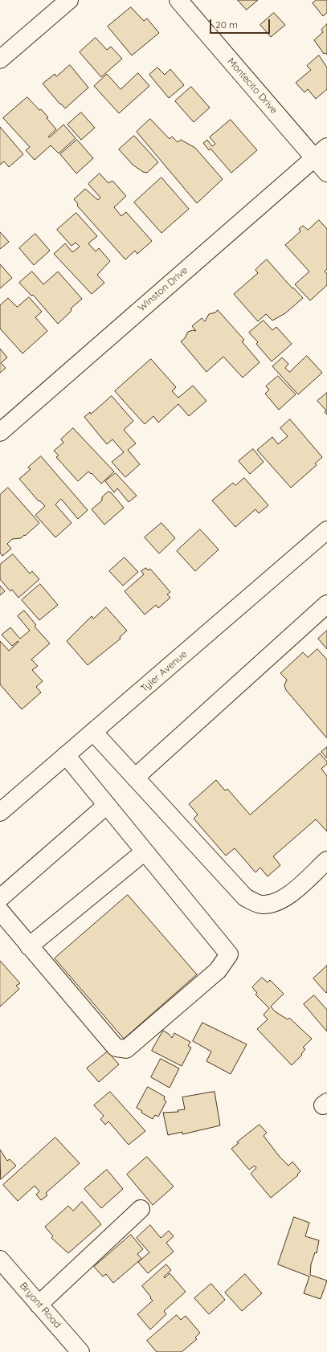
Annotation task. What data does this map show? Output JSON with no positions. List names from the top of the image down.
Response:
{
  "streets": {
    "street": [
      "Montecito Drive",
      "Winston Drive",
      "Tyler Avenue",
      "Bryant Road"
    ]
  },
  "crossings": [
    ["Montecito Drive", "Winston Drive"]
  ],
  "scale_bar": "20 m"
}
